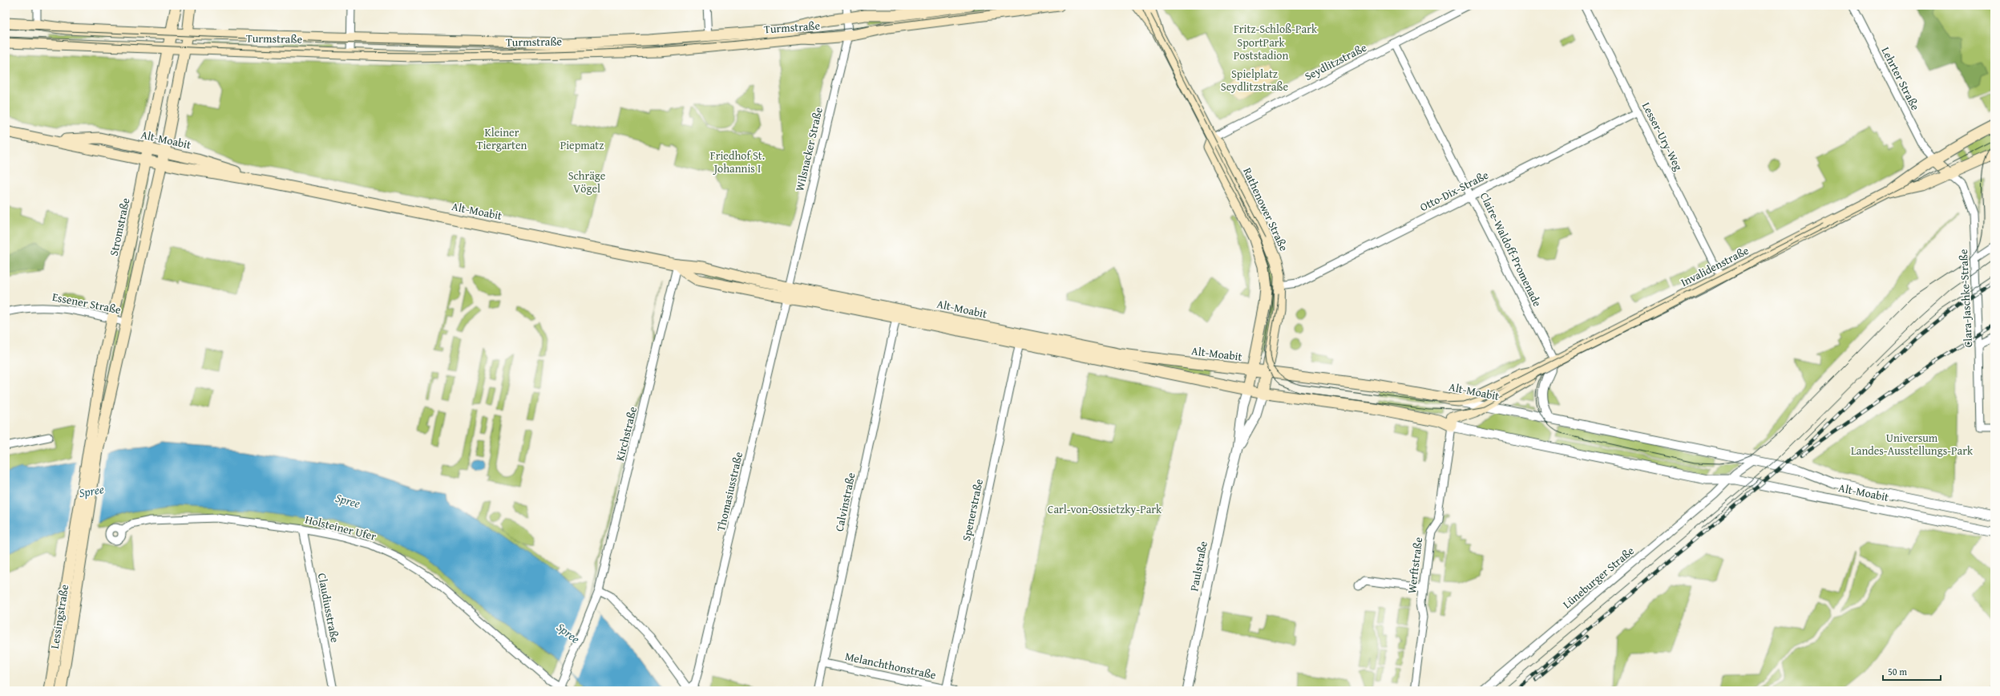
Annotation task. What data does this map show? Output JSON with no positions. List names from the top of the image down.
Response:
{
  "streets": {
    "main road": [
      "Turmstraße",
      "Alt-Moabit",
      "Rathenower Straße",
      "Stromstraße",
      "Invalidenstraße",
      "Paulstraße",
      "Lessingstraße"
    ],
    "street": [
      "Seydlitzstraße",
      "Lehrter Straße",
      "Lesser-Ury-Weg",
      "Wilsnacker Straße",
      "Otto-Dix-Straße",
      "Claire-Waldoff-Promenade",
      "Clara-Jaschke-Straße",
      "Essener Straße",
      "Kirchstraße",
      "Thomasiusstraße",
      "Calvinstraße",
      "Spenerstraße",
      "Holsteiner Ufer",
      "Werftstraße",
      "Lüneburger Straße",
      "Claudiusstraße",
      "Melanchthonstraße"
    ]
  },
  "crossings": [
    ["Turmstraße", "Wilsnacker Straße"],
    ["Turmstraße", "Stromstraße"],
    ["Seydlitzstraße", "Rathenower Straße"],
    ["Seydlitzstraße", "Claire-Waldoff-Promenade"],
    ["Lehrter Straße", "Invalidenstraße"],
    ["Lesser-Ury-Weg", "Otto-Dix-Straße"],
    ["Lesser-Ury-Weg", "Invalidenstraße"],
    ["Alt-Moabit", "Wilsnacker Straße"],
    ["Alt-Moabit", "Rathenower Straße"],
    ["Alt-Moabit", "Stromstraße"],
    ["Alt-Moabit", "Invalidenstraße"],
    ["Alt-Moabit", "Kirchstraße"],
    ["Alt-Moabit", "Thomasiusstraße"],
    ["Alt-Moabit", "Calvinstraße"],
    ["Alt-Moabit", "Spenerstraße"],
    ["Alt-Moabit", "Werftstraße"],
    ["Alt-Moabit", "Paulstraße"],
    ["Alt-Moabit", "Lüneburger Straße"],
    ["Wilsnacker Straße", "Thomasiusstraße"],
    ["Otto-Dix-Straße", "Rathenower Straße"],
    ["Otto-Dix-Straße", "Claire-Waldoff-Promenade"],
    ["Rathenower Straße", "Paulstraße"],
    ["Stromstraße", "Essener Straße"],
    ["Stromstraße", "Lessingstraße"],
    ["Claire-Waldoff-Promenade", "Invalidenstraße"],
    ["Invalidenstraße", "Clara-Jaschke-Straße"],
    ["Invalidenstraße", "Werftstraße"],
    ["Essener Straße", "Lessingstraße"],
    ["Kirchstraße", "Holsteiner Ufer"],
    ["Calvinstraße", "Melanchthonstraße"],
    ["Spenerstraße", "Melanchthonstraße"],
    ["Holsteiner Ufer", "Claudiusstraße"]
  ],
  "water": ["Spree"],
  "parks": [
    "Fritz-Schloß-Park",
    "SportPark Poststadion",
    "Spielplatz Seydlitzstraße",
    "Kleiner Tiergarten",
    "Piepmatz",
    "Friedhof St. Johannis I",
    "Schräge Vögel",
    "Universum Landes-Ausstellungs-Park",
    "Carl-von-Ossietzky-Park"
  ],
  "scale_bar": "50 m"
}
